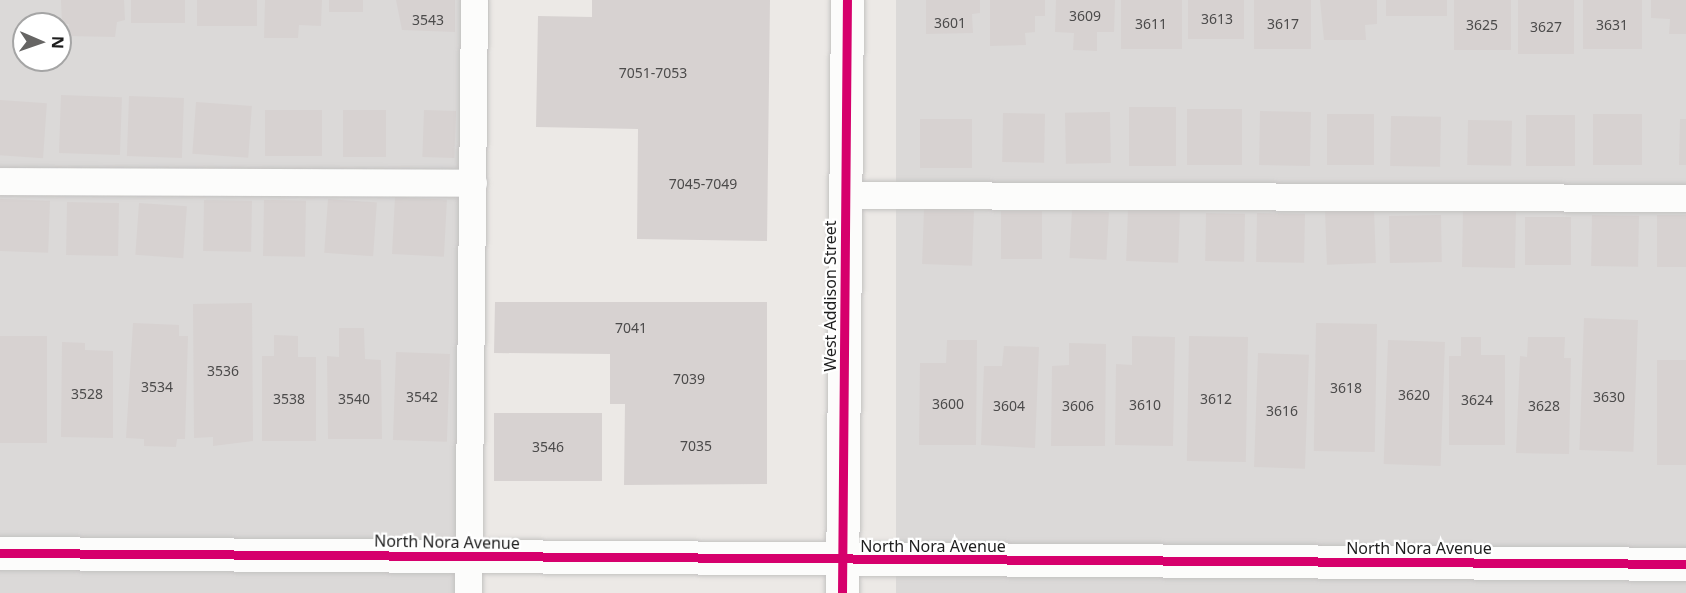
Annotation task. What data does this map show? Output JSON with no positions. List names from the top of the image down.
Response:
{
  "streets": {
    "street": ["West Addison Street", "North Nora Avenue"]
  },
  "crossings": [
    ["West Addison Street", "North Nora Avenue"]
  ],
  "house_numbers": [
    "3609",
    "3613",
    "3543",
    "3601",
    "3611",
    "3617",
    "3625",
    "3631",
    "3627",
    "7051-7053",
    "7045-7049",
    "7041",
    "3536",
    "7039",
    "3534",
    "3618",
    "3528",
    "3620",
    "3542",
    "3630",
    "3538",
    "3540",
    "3612",
    "3624",
    "3600",
    "3610",
    "3604",
    "3606",
    "3628",
    "3616",
    "7035",
    "3546"
  ],
  "north": "right"
}
